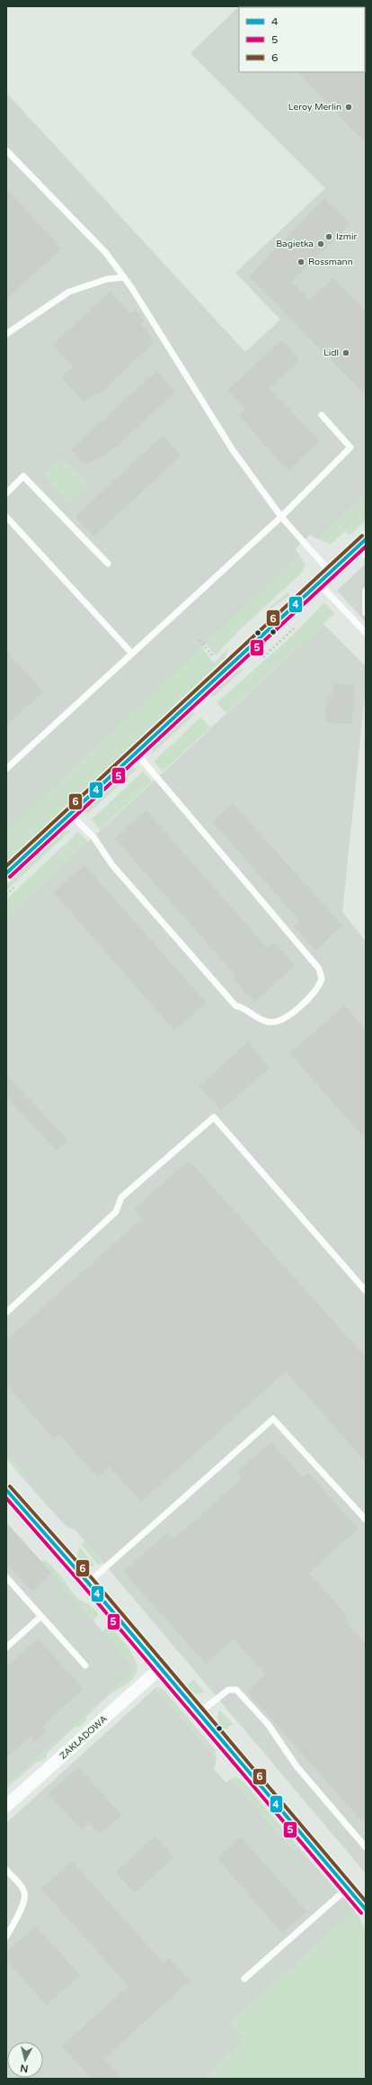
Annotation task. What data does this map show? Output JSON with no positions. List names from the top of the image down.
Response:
{
  "streets": {
    "street": ["ZAKŁADOWA"]
  },
  "places": [
    "Leroy Merlin",
    "Izmir",
    "Bagietka",
    "Rossmann",
    "Lidl"
  ],
  "lines": ["transit line 6", "transit line 4", "transit line 5"],
  "legend": ["4", "5", "6"],
  "north": "bottom"
}
